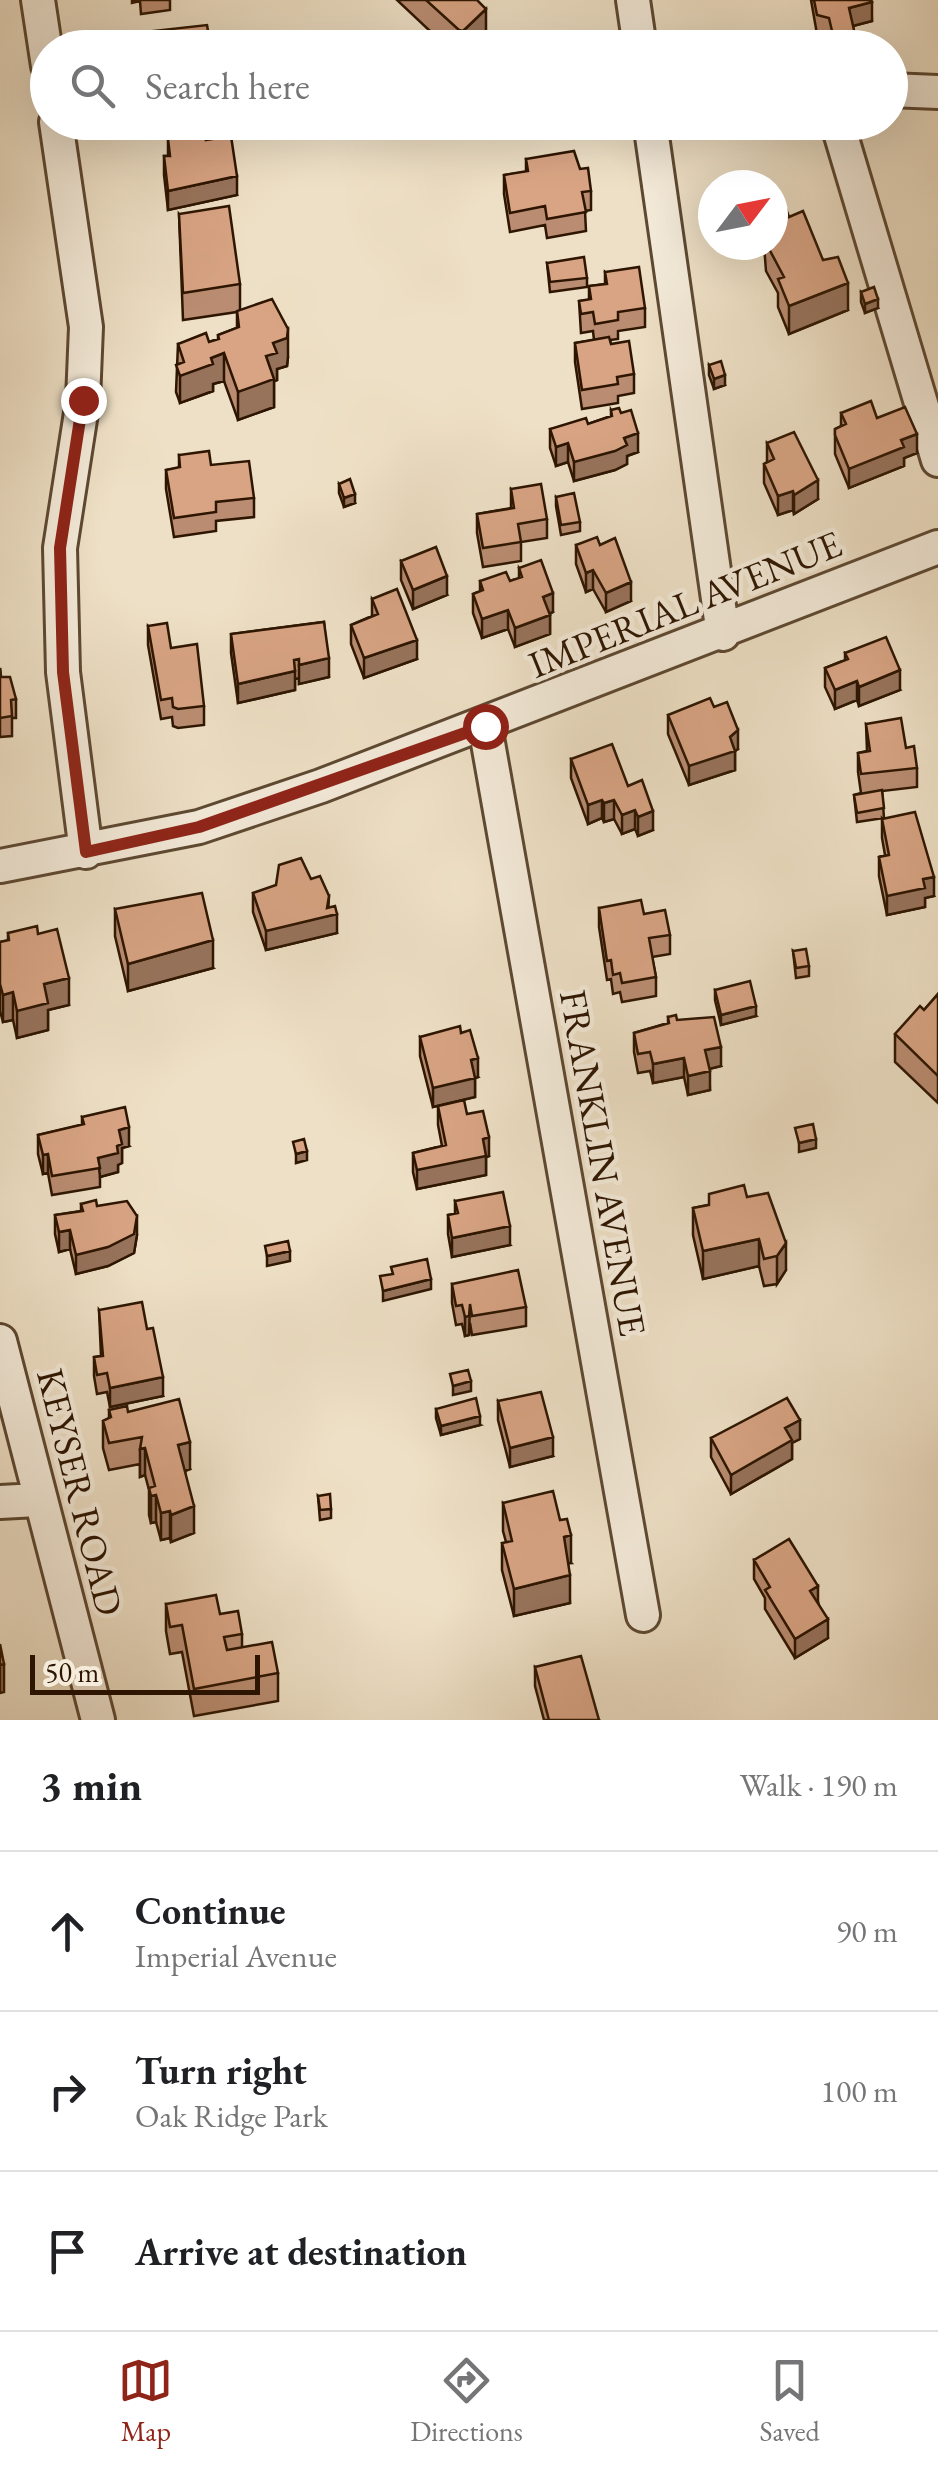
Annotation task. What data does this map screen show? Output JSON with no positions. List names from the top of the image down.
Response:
{
  "streets": {
    "street": ["IMPERIAL AVENUE", "FRANKLIN AVENUE", "KEYSER ROAD"]
  },
  "crossings": [
    ["IMPERIAL AVENUE", "FRANKLIN AVENUE"]
  ],
  "scale_bar": "50 m",
  "north": "top right",
  "page": {
    "search": "Search here",
    "scale": "50 m",
    "heading": ["3 min", "Walk · 190 m"],
    "list": [
      ["Continue", "Imperial Avenue", "90 m"],
      ["Turn right", "Oak Ridge Park", "100 m"],
      "Arrive at destination"
    ],
    "nav": ["Map", "Directions", "Saved"]
  }
}
